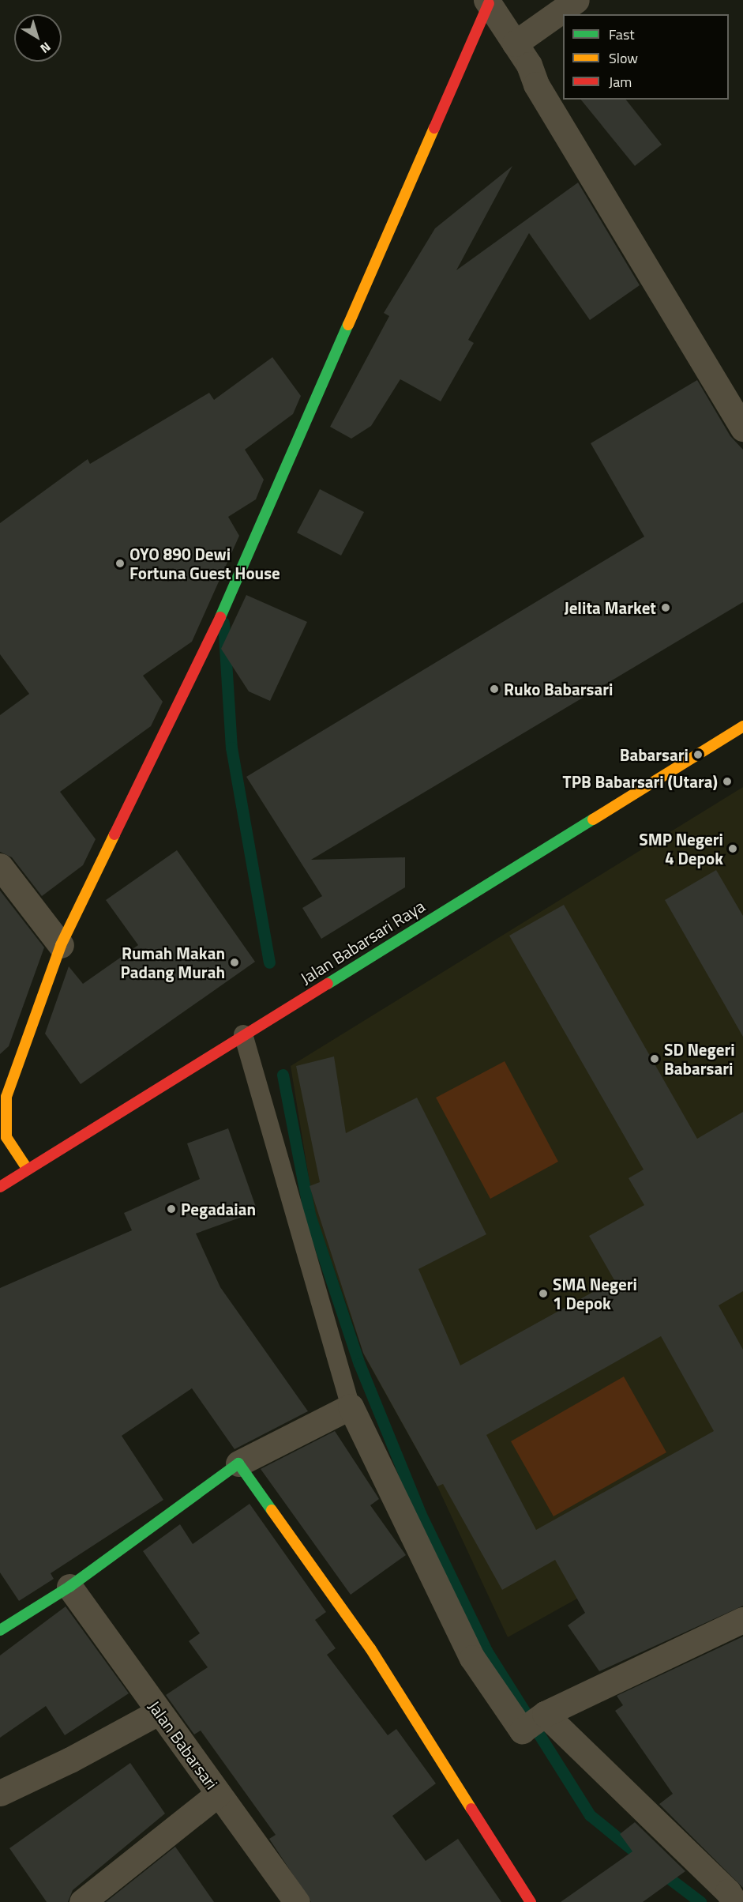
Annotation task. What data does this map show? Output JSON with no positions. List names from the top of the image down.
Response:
{
  "streets": {
    "street": ["Jalan Babarsari Raya", "Jalan Babarsari"]
  },
  "places": [
    "OYO 890 Dewi Fortuna Guest House",
    "Jelita Market",
    "Ruko Babarsari",
    "Babarsari",
    "TPB Babarsari (Utara)",
    "SMP Negeri 4 Depok",
    "Rumah Makan Padang Murah",
    "SD Negeri Babarsari",
    "Pegadaian",
    "SMA Negeri 1 Depok"
  ],
  "legend": ["Fast", "Slow", "Jam"],
  "north": "bottom right"
}
